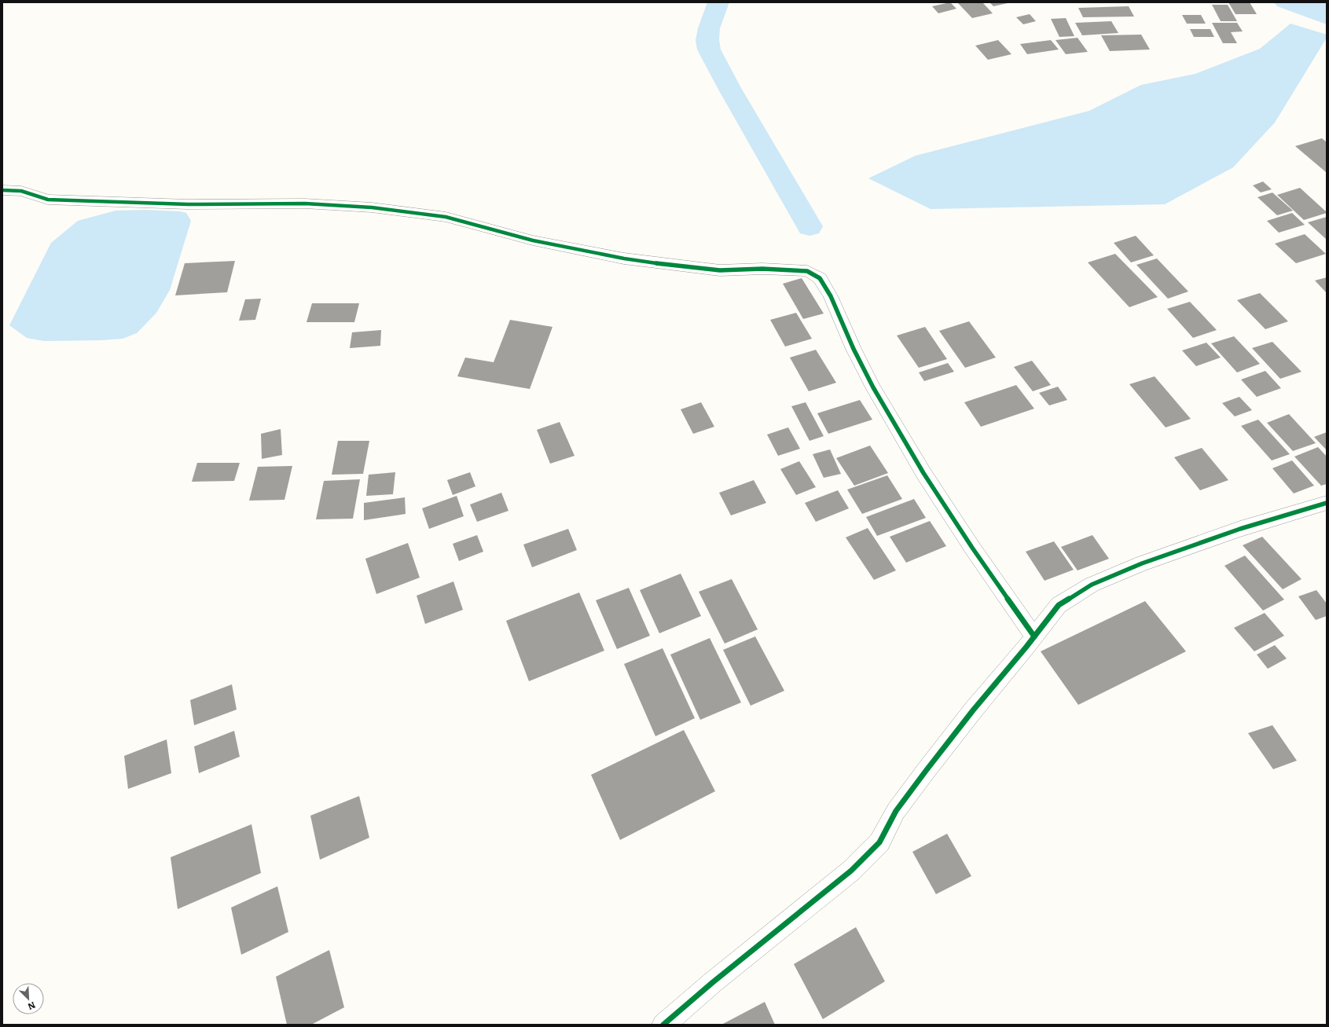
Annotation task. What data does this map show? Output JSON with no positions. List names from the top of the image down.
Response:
{
  "north": "bottom right"
}
